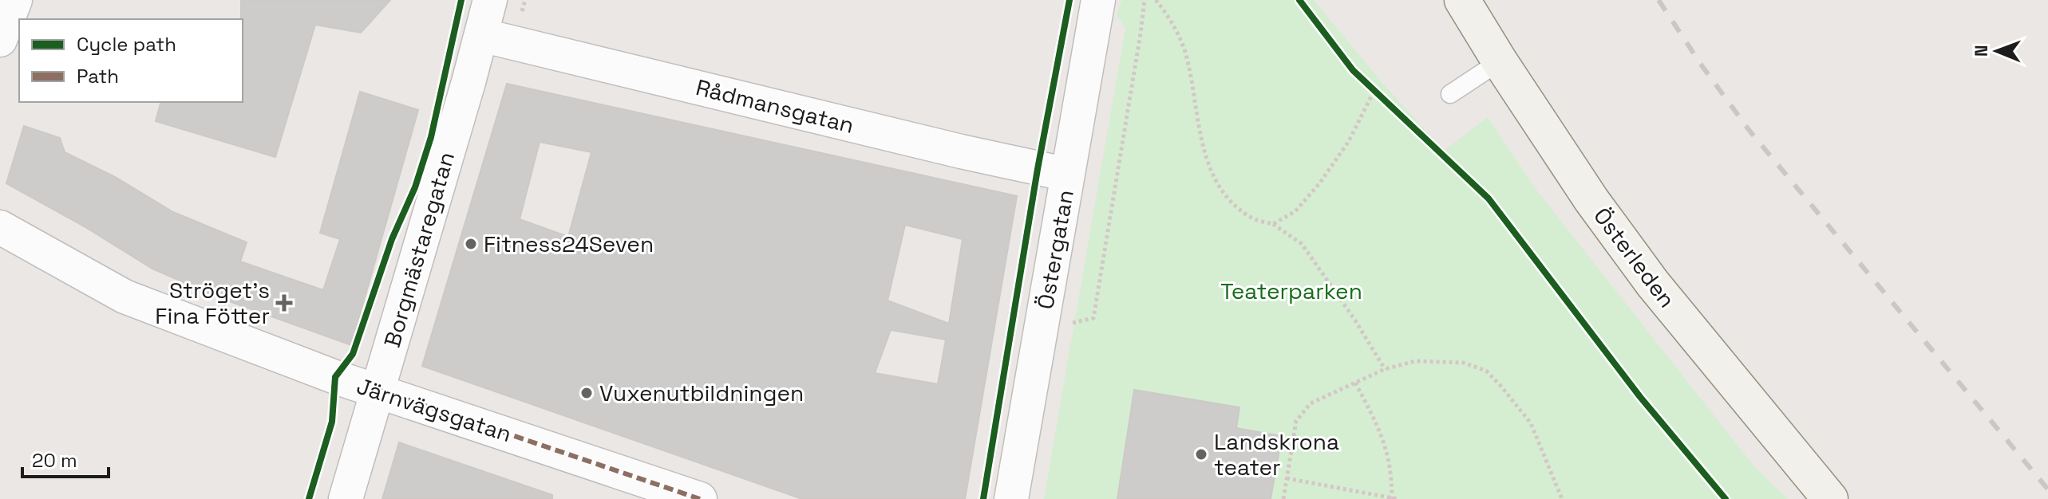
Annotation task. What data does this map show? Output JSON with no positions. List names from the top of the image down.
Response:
{
  "streets": {
    "street": [
      "Rådmansgatan",
      "Borgmästaregatan",
      "Östergatan",
      "Österleden",
      "Järnvägsgatan"
    ]
  },
  "crossings": [
    ["Rådmansgatan", "Borgmästaregatan"],
    ["Rådmansgatan", "Östergatan"],
    ["Borgmästaregatan", "Järnvägsgatan"]
  ],
  "parks": ["Teaterparken"],
  "places": {
    "other": ["Fitness24Seven", "Vuxenutbildningen", "Landskrona teater"],
    "health": ["Ströget's Fina Fötter"]
  },
  "legend": ["Cycle path", "Path"],
  "scale_bar": "20 m",
  "north": "left"
}
